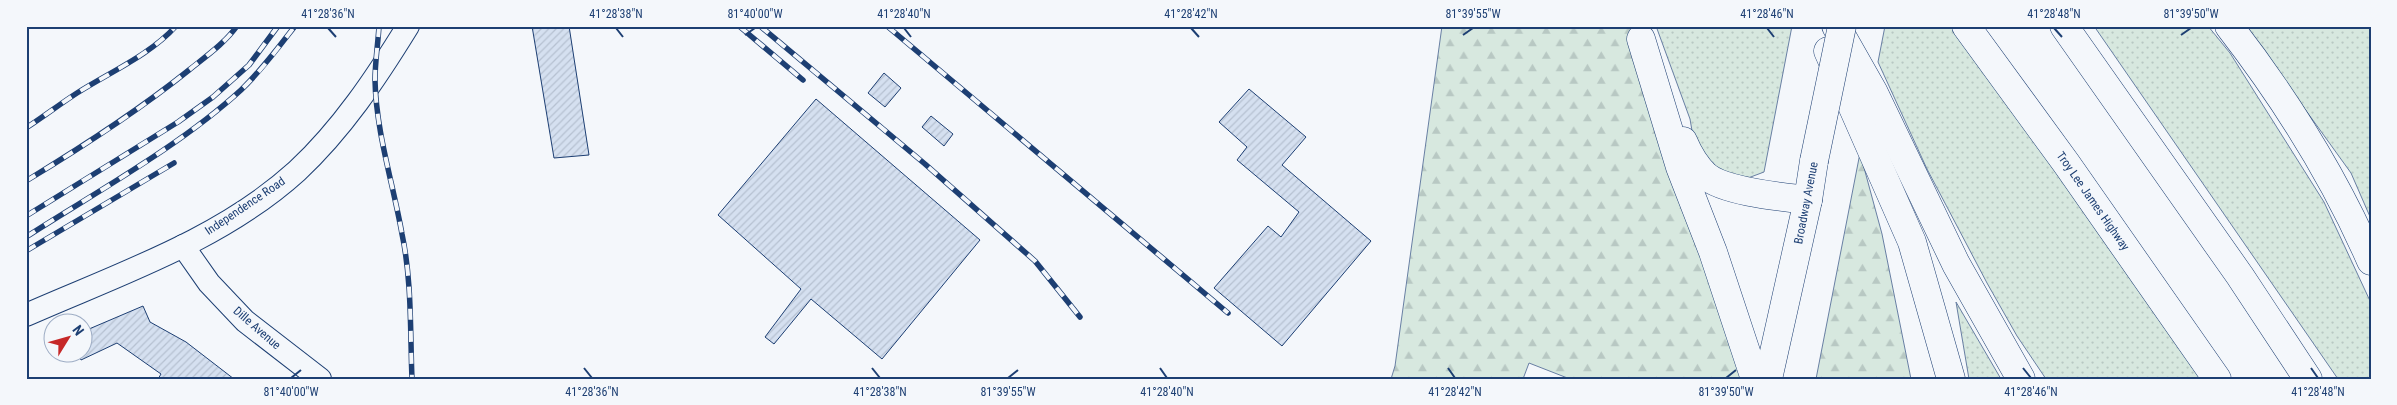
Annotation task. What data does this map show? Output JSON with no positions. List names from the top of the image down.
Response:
{
  "streets": {
    "main road": ["Troy Lee James Highway", "Broadway Avenue"],
    "street": ["Independence Road", "Dille Avenue"]
  },
  "crossings": [
    ["Independence Road", "Dille Avenue"]
  ],
  "north": "top right",
  "coordinates": [
    "41°28'36\"N",
    "41°28'38\"N",
    "81°40'00\"W",
    "41°28'40\"N",
    "41°28'42\"N",
    "81°39'55\"W",
    "41°28'46\"N",
    "41°28'48\"N",
    "81°39'50\"W"
  ]
}
